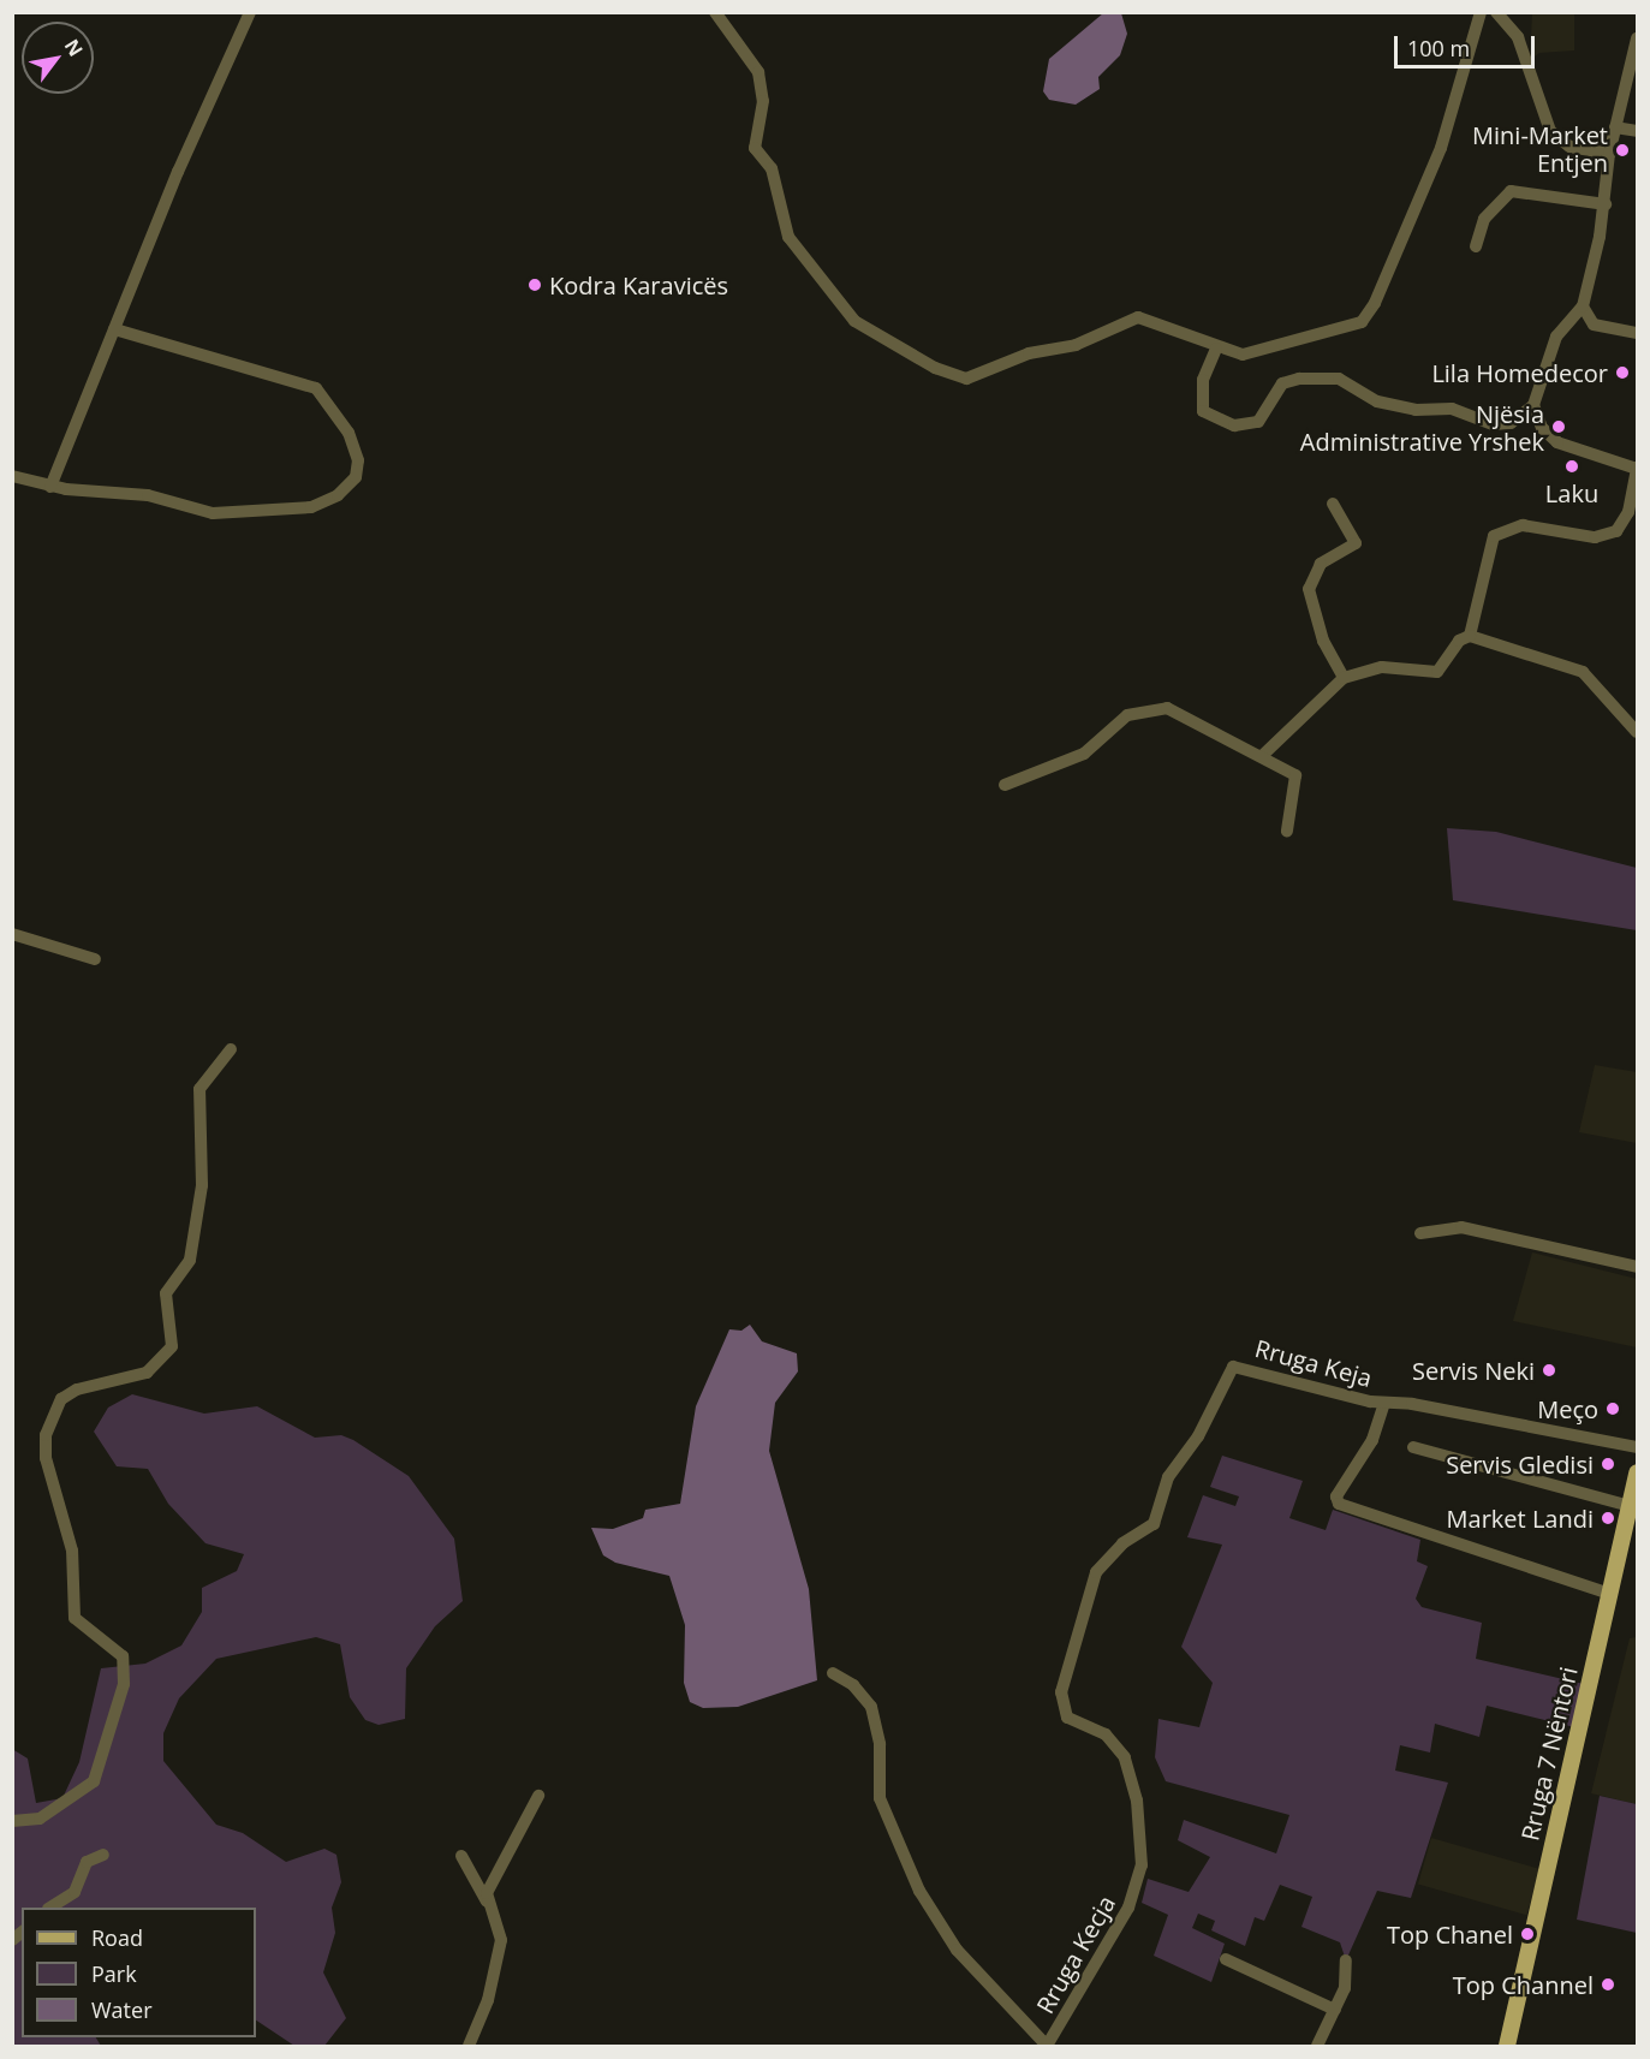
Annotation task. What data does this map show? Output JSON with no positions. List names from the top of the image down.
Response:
{
  "streets": {
    "main road": ["Rruga 7 Nëntori"],
    "street": ["Rruga Keja", "Rruga Kecja"]
  },
  "crossings": [
    ["Rruga Keja", "Rruga Kecja"]
  ],
  "places": [
    "Mini-Market Entjen",
    "Kodra Karavicës",
    "Lila Homedecor",
    "Njësia Administrative Yrshek",
    "Laku",
    "Servis Neki",
    "Meço",
    "Servis Gledisi",
    "Market Landi",
    "Top Chanel",
    "Top Channel"
  ],
  "legend": ["Road", "Park", "Water"],
  "scale_bar": "100 m",
  "north": "top right"
}
